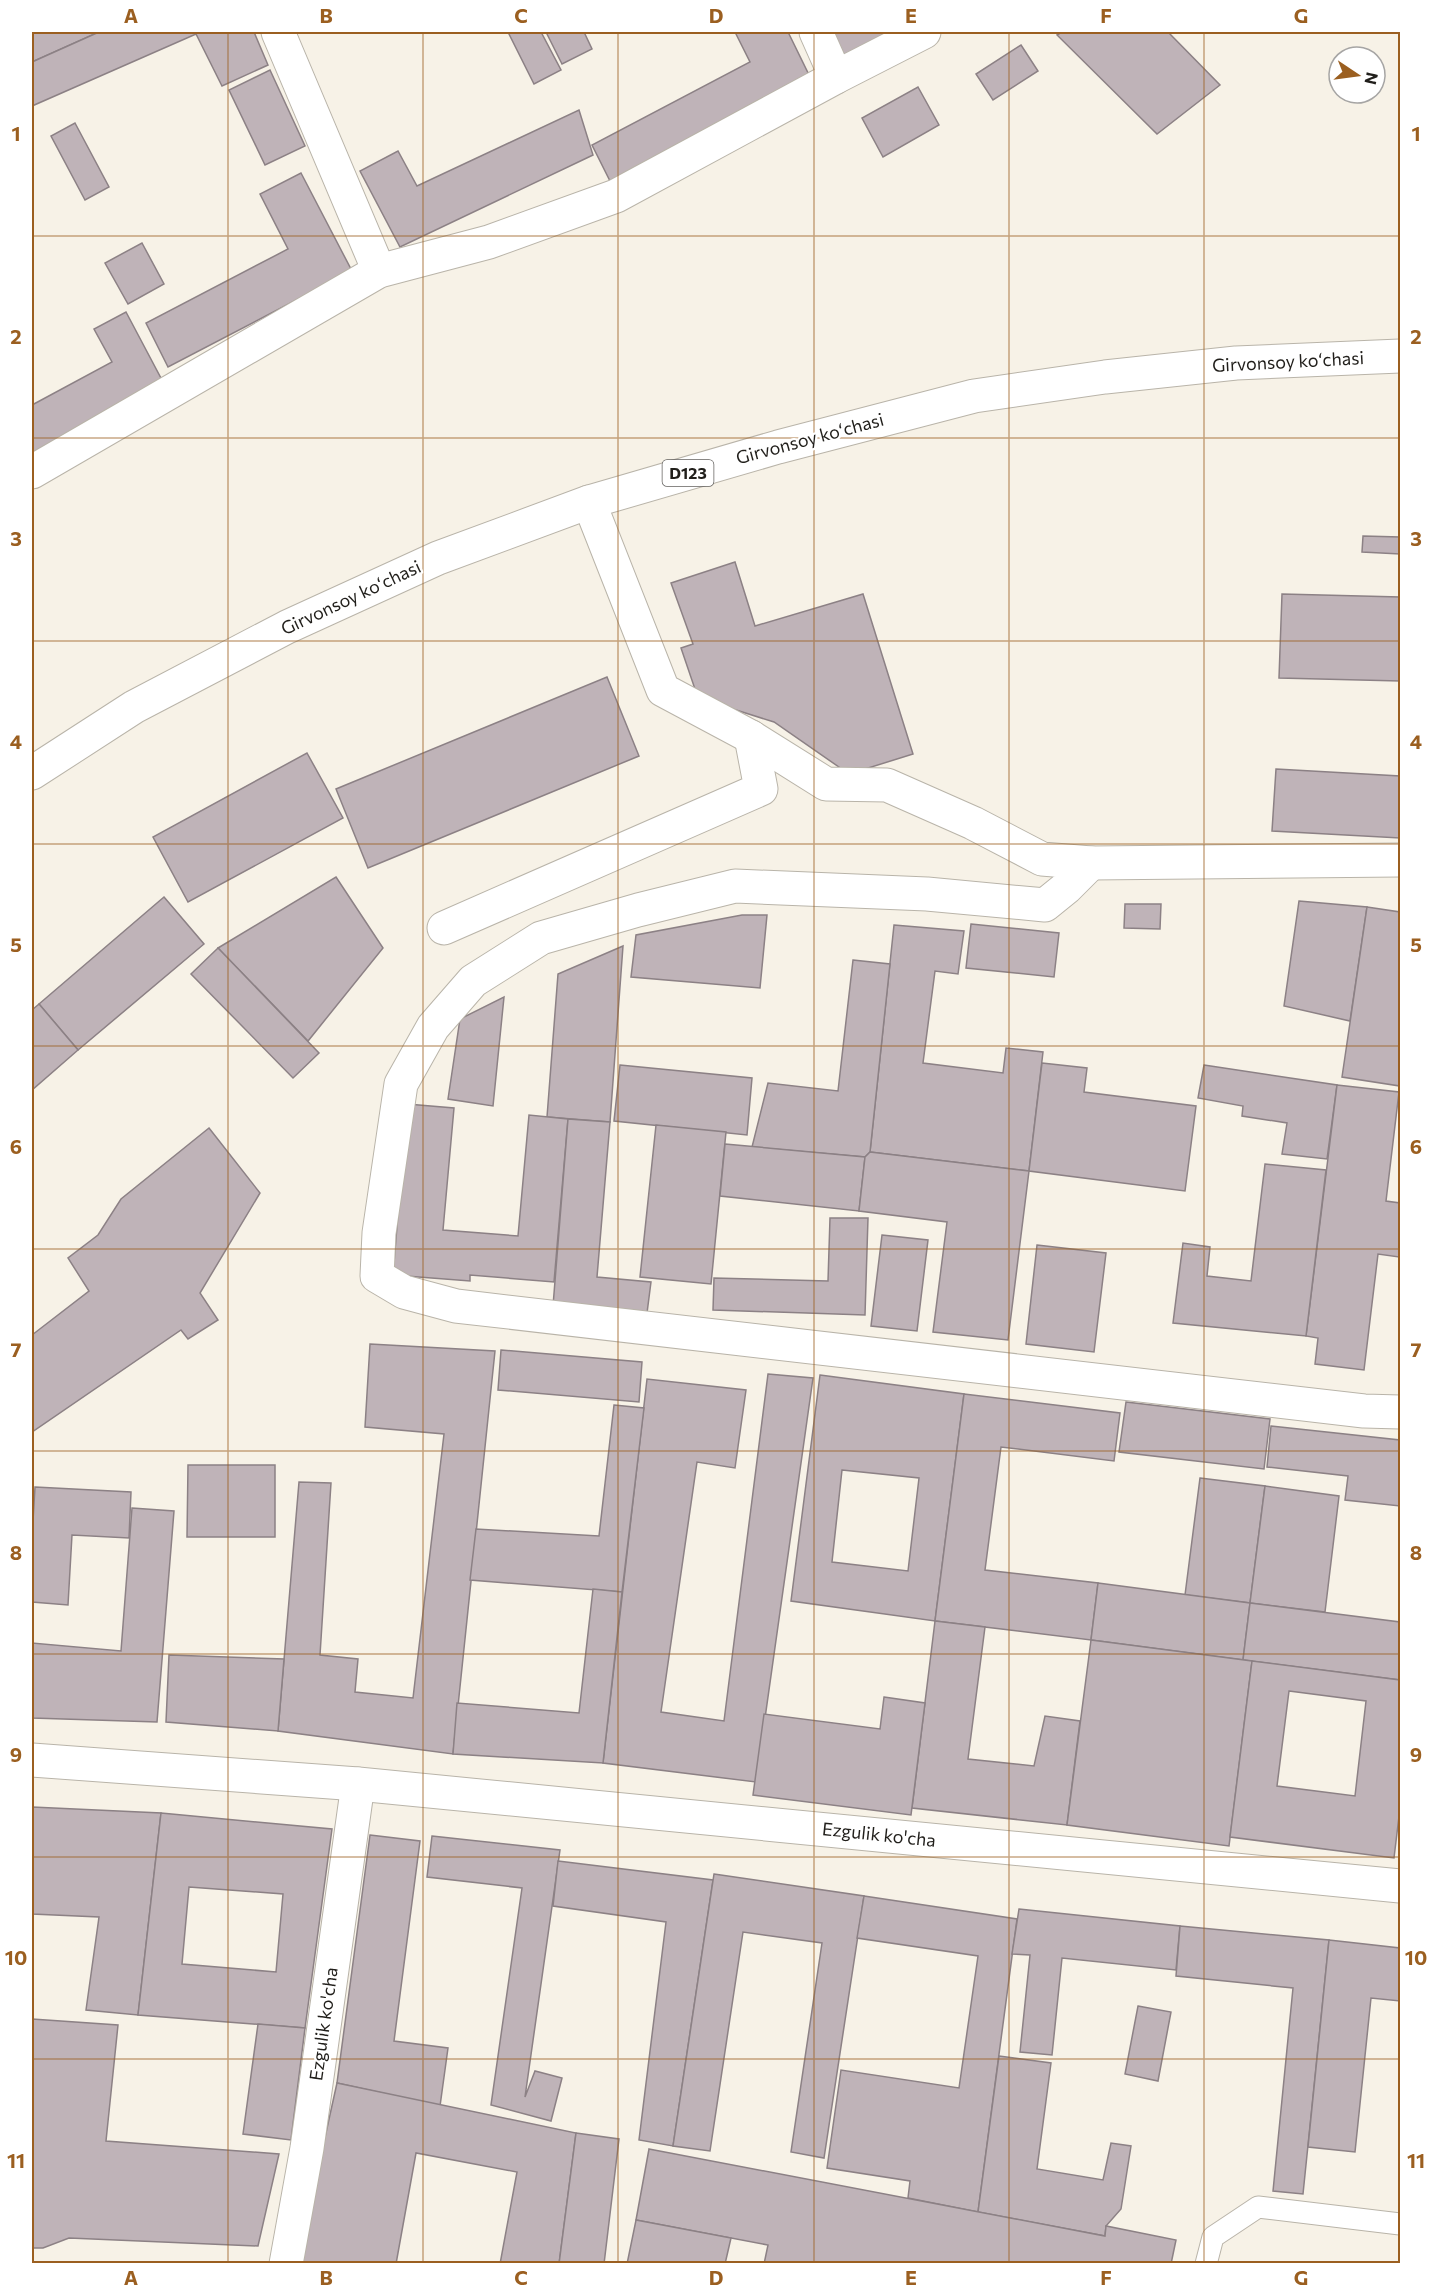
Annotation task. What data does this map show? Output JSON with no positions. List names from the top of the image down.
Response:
{
  "streets": {
    "street": ["Girvonsoy koʻchasi", "D123", "Ezgulik ko'cha"]
  },
  "north": "right",
  "grid": {
    "columns": [
      "A",
      "B",
      "C",
      "D",
      "E",
      "F",
      "G"
    ],
    "rows": [
      "1",
      "2",
      "3",
      "4",
      "5",
      "6",
      "7",
      "8",
      "9",
      "10",
      "11"
    ]
  }
}
